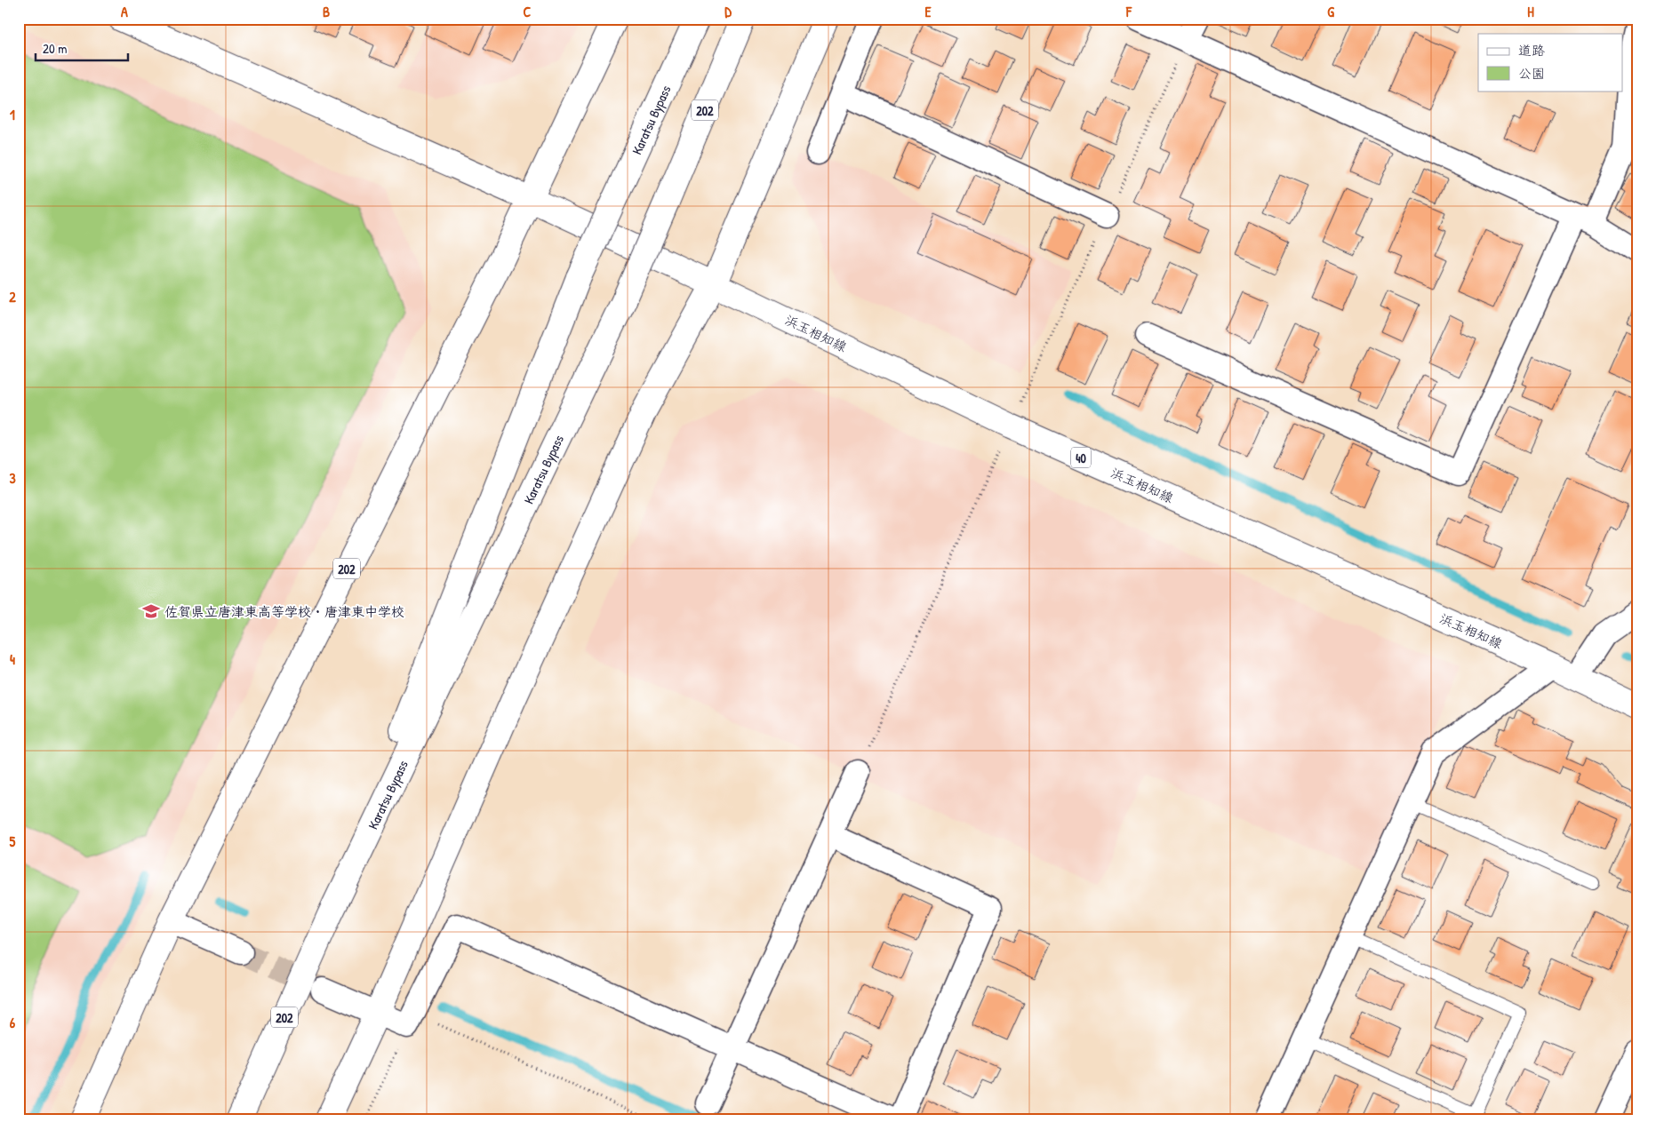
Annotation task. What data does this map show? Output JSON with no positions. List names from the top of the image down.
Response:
{
  "streets": {
    "main road": [
      "202",
      "Karatsu Bypass",
      "浜玉相知線",
      "40"
    ]
  },
  "crossings": [
    ["202", "浜玉相知線"]
  ],
  "places": {
    "school or university": ["佐賀県立唐津東高等学校・唐津東中学校"]
  },
  "legend": ["道路", "公園"],
  "scale_bar": "20 m",
  "grid": {
    "columns": [
      "A",
      "B",
      "C",
      "D",
      "E",
      "F",
      "G",
      "H"
    ],
    "rows": [
      "1",
      "2",
      "3",
      "4",
      "5",
      "6"
    ]
  }
}
